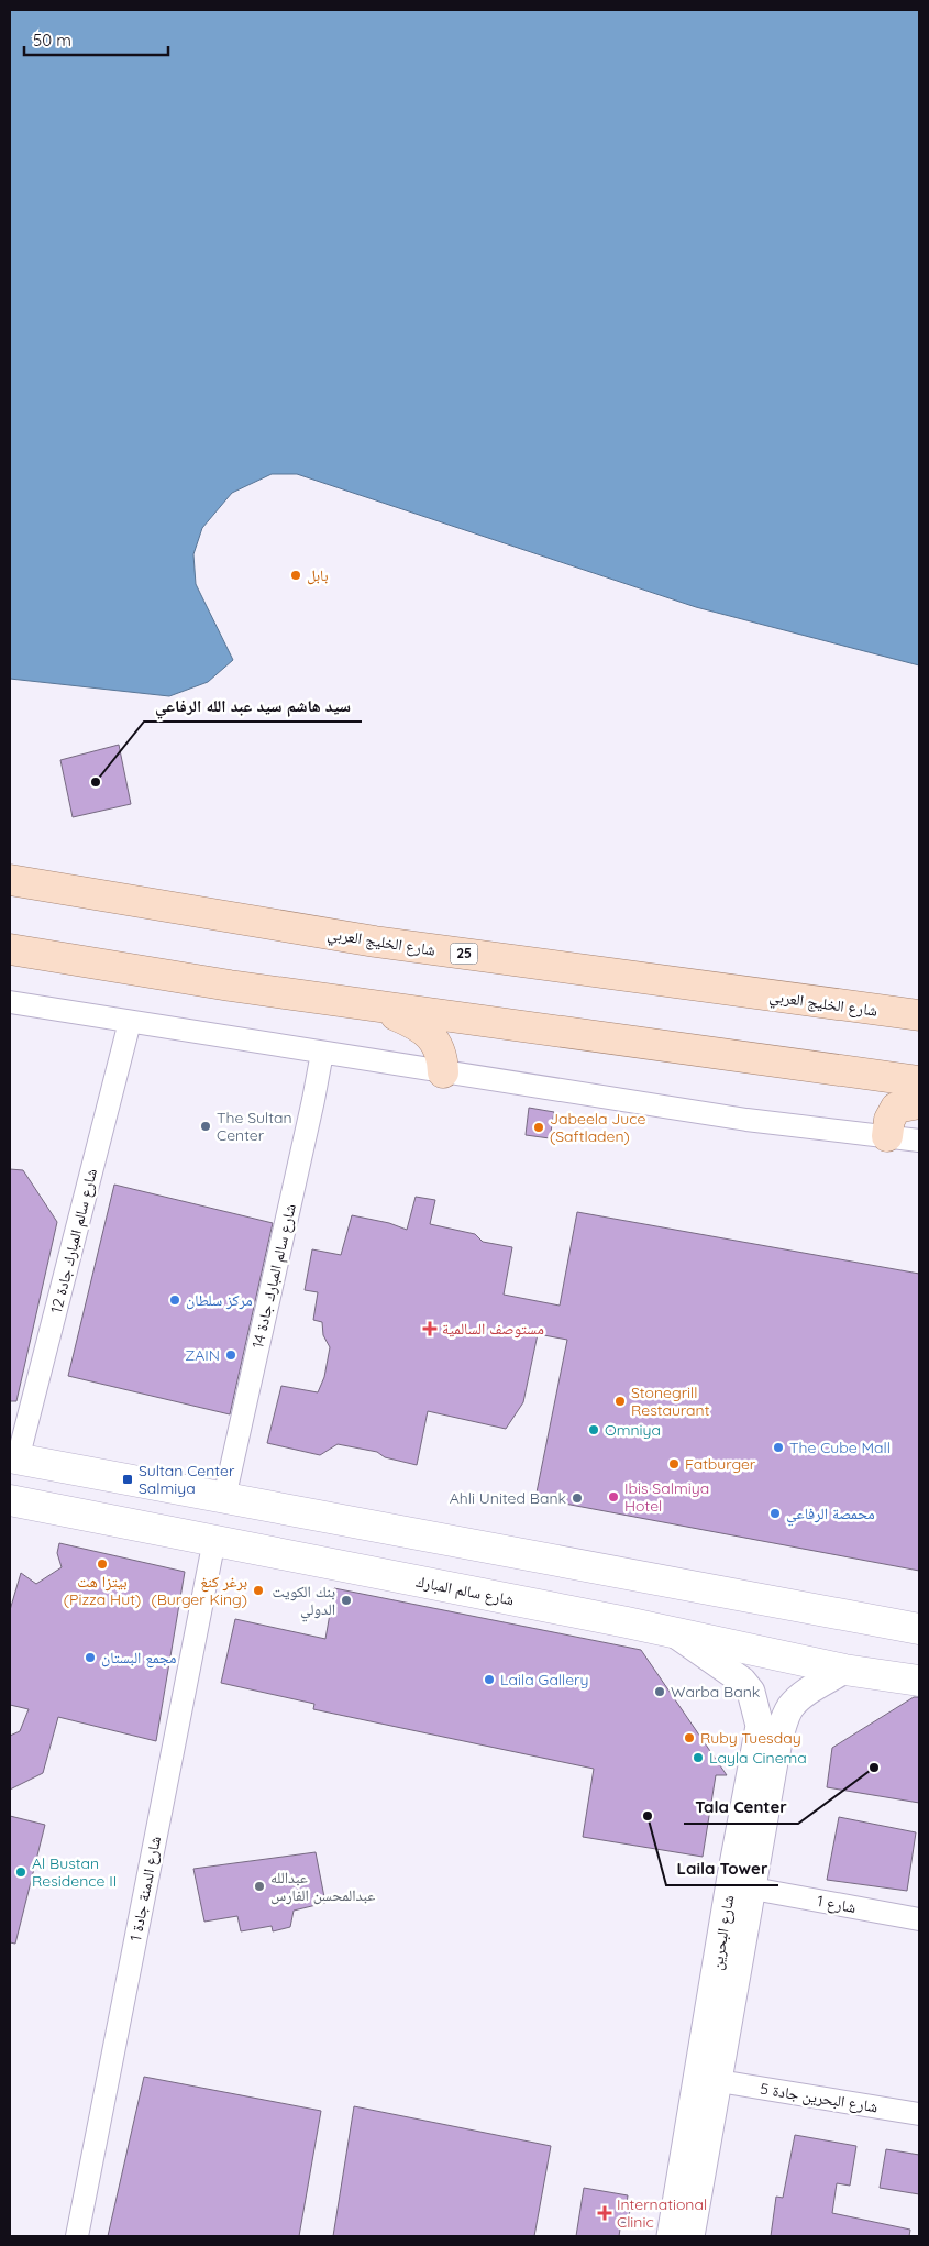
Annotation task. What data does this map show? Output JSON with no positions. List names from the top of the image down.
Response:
{
  "streets": {
    "main road": ["شارع الخليج العربي", "25", "شارع سالم المبارك"],
    "street": [
      "شارع سالم المبارك جادة 12",
      "شارع سالم المبارك جادة 14",
      "شارع الدمنة جادة 1",
      "شارع 1",
      "شارع البحرين",
      "شارع البحرين جادة 5"
    ]
  },
  "crossings": [
    ["شارع سالم المبارك", "شارع الدمنة جادة 1"],
    ["شارع سالم المبارك", "شارع البحرين"],
    ["شارع 1", "شارع البحرين"],
    ["شارع البحرين", "شارع البحرين جادة 5"]
  ],
  "places": {
    "other": [
      "بابل",
      "سيد هاشم سيد عبد الله الرفاعي",
      "The Sultan Center",
      "Jabeela Juce (Saftladen)",
      "مركز سلطان",
      "ZAIN",
      "Stonegrill Restaurant",
      "Omniya",
      "The Cube Mall",
      "Fatburger",
      "Ibis Salmiya Hotel",
      "Ahli United Bank",
      "محمصة الرفاعي",
      "بيتزا هت (Pizza Hut)",
      "برغر كنغ (Burger King)",
      "بنك الكويت الدولي",
      "مجمع البستان",
      "Laila Gallery",
      "Warba Bank",
      "Ruby Tuesday",
      "Layla Cinema",
      "Tala Center",
      "Laila Tower",
      "Al Bustan Residence II",
      "عبدالله عبدالمحسن الفارس"
    ],
    "health": ["مستوصف السالمية", "International Clinic"],
    "transit": ["Sultan Center Salmiya"]
  },
  "scale_bar": "50 m"
}
